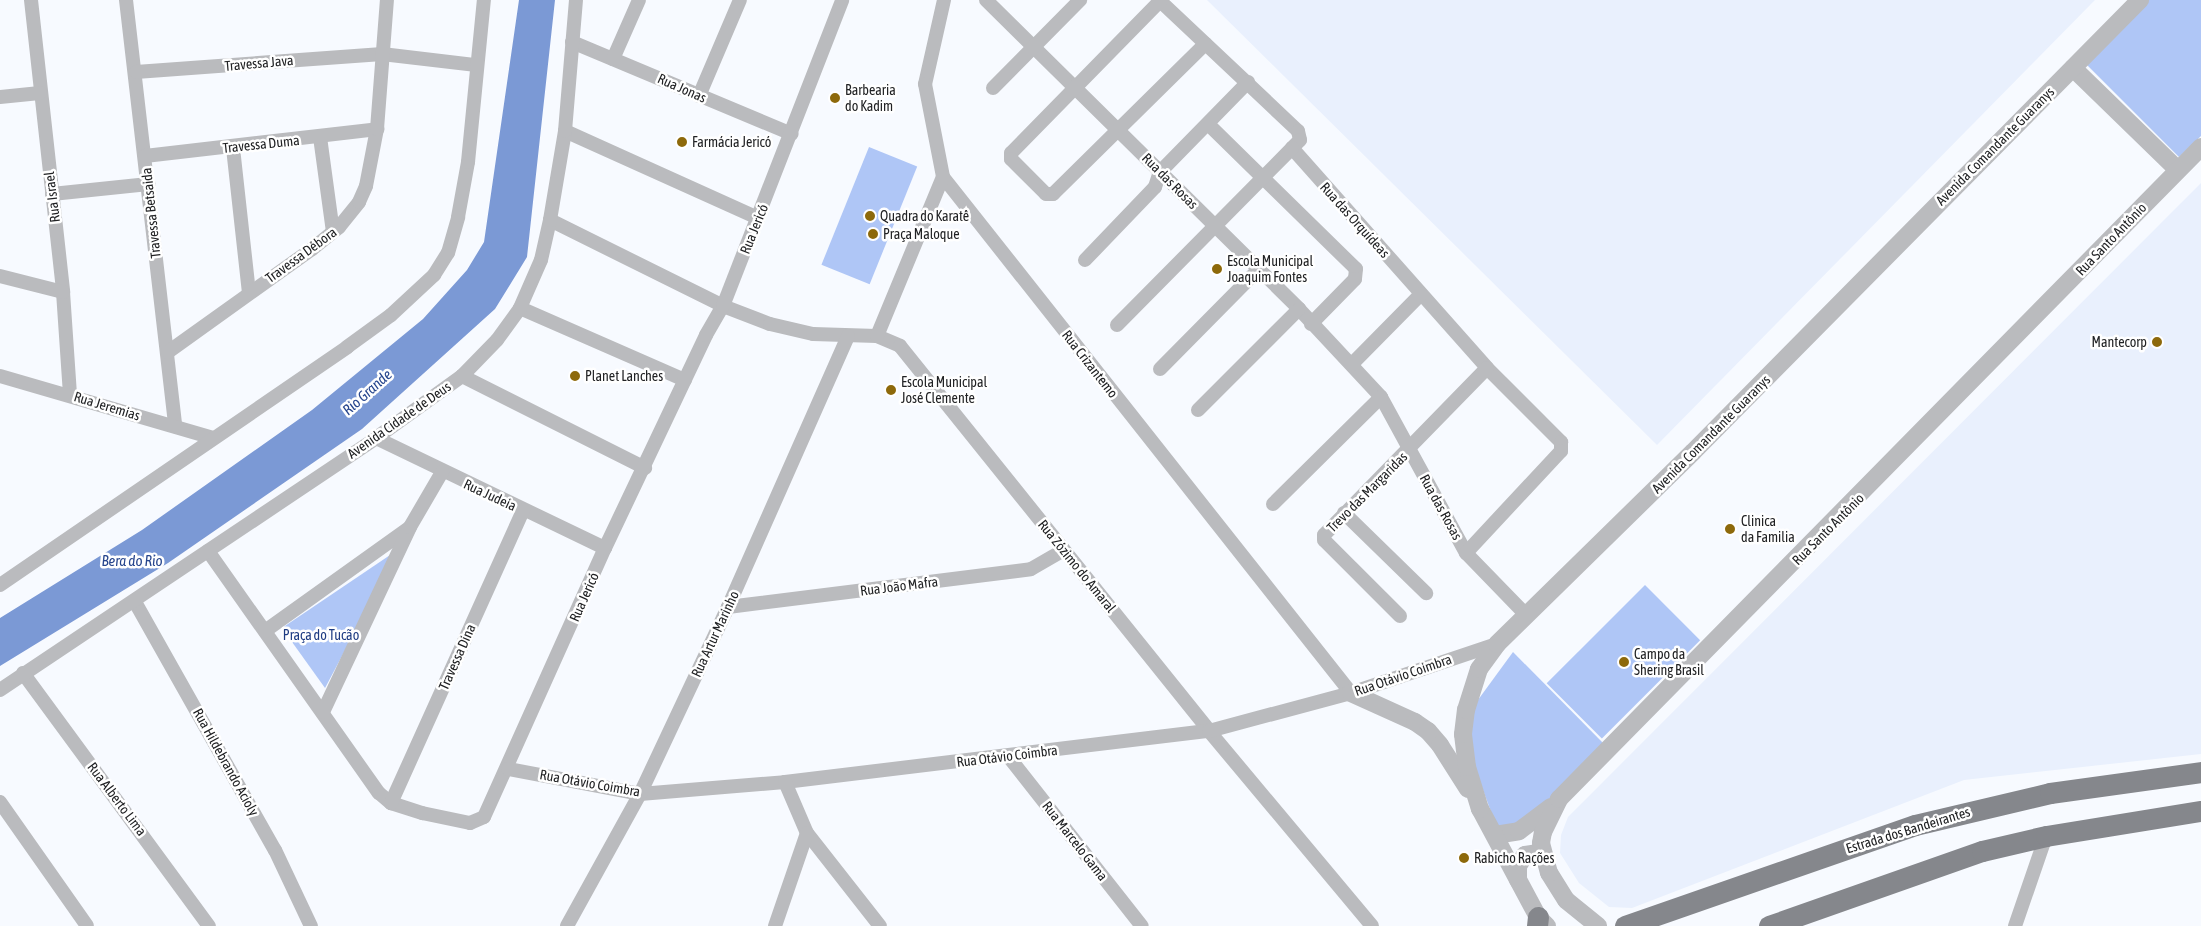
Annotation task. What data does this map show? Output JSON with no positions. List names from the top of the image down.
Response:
{
  "streets": {
    "main road": ["Estrada dos Bandeirantes"],
    "street": [
      "Travessa Java",
      "Rua Jonas",
      "Travessa Duma",
      "Avenida Comandante Guaranys",
      "Rua das Rosas",
      "Rua Israel",
      "Travessa Betsaida",
      "Rua das Orquídeas",
      "Rua Jericó",
      "Rua Santo Antônio",
      "Travessa Débora",
      "Rua Crizantemo",
      "Rua Jeremias",
      "Avenida Cidade de Deus",
      "Trevo das Margaridas",
      "Rua Judeia",
      "Rua Zózimo do Amaral",
      "Rua João Mafra",
      "Rua Artur Marinho",
      "Travessa Dina",
      "Rua Otávio Coimbra",
      "Rua Hildebrando Acioly",
      "Rua Alberto Lima",
      "Rua Marcelo Gama"
    ]
  },
  "crossings": [
    ["Travessa Java", "Travessa Betsaida"],
    ["Travessa Java", "Travessa Débora"],
    ["Rua Jonas", "Rua Jericó"],
    ["Rua Jonas", "Avenida Cidade de Deus"],
    ["Travessa Duma", "Travessa Betsaida"],
    ["Travessa Duma", "Travessa Débora"],
    ["Avenida Comandante Guaranys", "Rua das Rosas"],
    ["Avenida Comandante Guaranys", "Rua Otávio Coimbra"],
    ["Rua das Rosas", "Rua das Orquídeas"],
    ["Rua das Rosas", "Trevo das Margaridas"],
    ["Rua Israel", "Rua Jeremias"],
    ["Travessa Betsaida", "Travessa Débora"],
    ["Travessa Betsaida", "Rua Jeremias"],
    ["Rua das Orquídeas", "Trevo das Margaridas"],
    ["Rua Jericó", "Avenida Cidade de Deus"],
    ["Rua Jericó", "Rua Judeia"],
    ["Rua Jericó", "Rua Zózimo do Amaral"],
    ["Rua Jericó", "Travessa Dina"],
    ["Rua Jericó", "Rua Otávio Coimbra"],
    ["Rua Crizantemo", "Rua Otávio Coimbra"],
    ["Avenida Cidade de Deus", "Rua Judeia"],
    ["Avenida Cidade de Deus", "Rua Zózimo do Amaral"],
    ["Avenida Cidade de Deus", "Rua Hildebrando Acioly"],
    ["Avenida Cidade de Deus", "Rua Alberto Lima"],
    ["Rua Judeia", "Travessa Dina"],
    ["Rua Zózimo do Amaral", "Rua João Mafra"],
    ["Rua Zózimo do Amaral", "Rua Artur Marinho"],
    ["Rua Zózimo do Amaral", "Rua Otávio Coimbra"],
    ["Rua João Mafra", "Rua Artur Marinho"],
    ["Rua Artur Marinho", "Rua Otávio Coimbra"],
    ["Rua Otávio Coimbra", "Rua Marcelo Gama"]
  ],
  "water": ["Rio Grande", "Bera do Rio"],
  "parks": ["Praça do Tucão"],
  "places": [
    "Barbearia do Kadim",
    "Farmácia Jericó",
    "Quadra do Karatê",
    "Praça Maloque",
    "Escola Municipal Joaquim Fontes",
    "Mantecorp",
    "Planet Lanches",
    "Escola Municipal José Clemente",
    "Clinica da Familia",
    "Campo da Shering Brasil",
    "Rabicho Rações"
  ]
}
